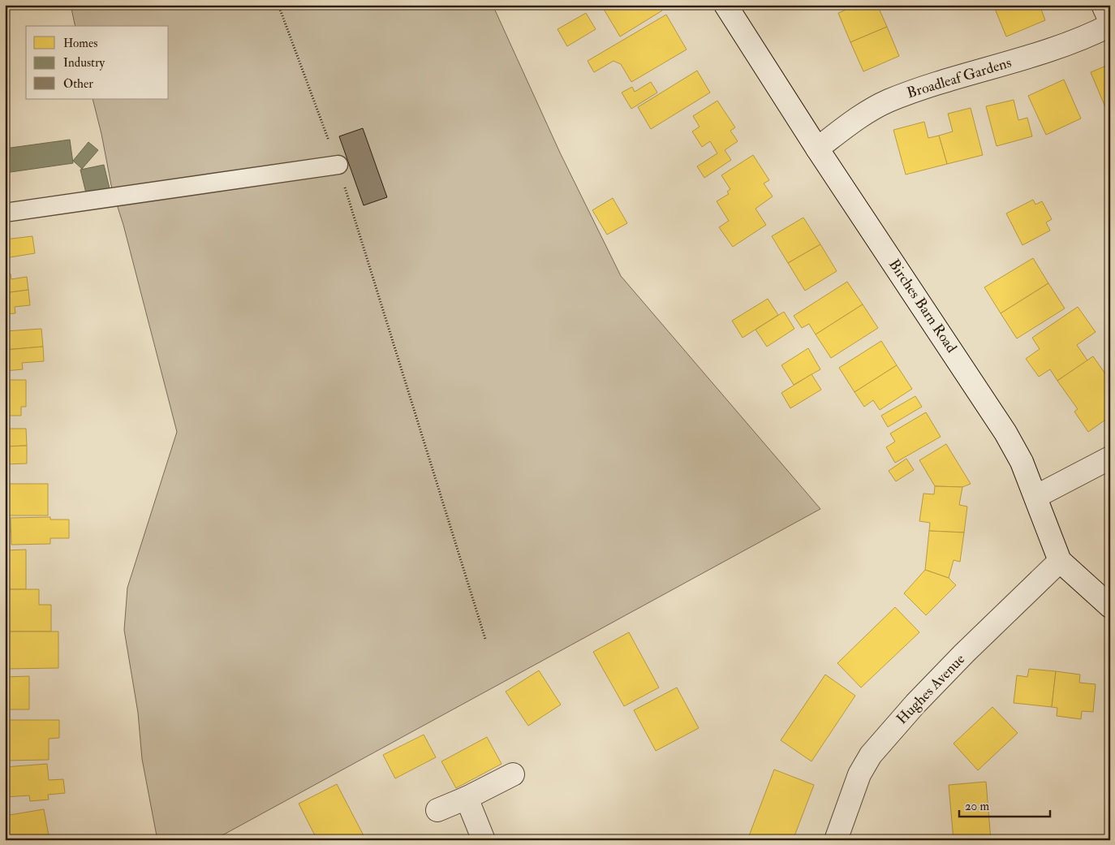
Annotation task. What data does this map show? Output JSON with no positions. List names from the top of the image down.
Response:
{
  "streets": {
    "street": ["Broadleaf Gardens", "Birches Barn Road", "Hughes Avenue"]
  },
  "crossings": [
    ["Broadleaf Gardens", "Birches Barn Road"],
    ["Birches Barn Road", "Hughes Avenue"]
  ],
  "legend": ["Homes", "Industry", "Other"],
  "scale_bar": "20 m"
}
